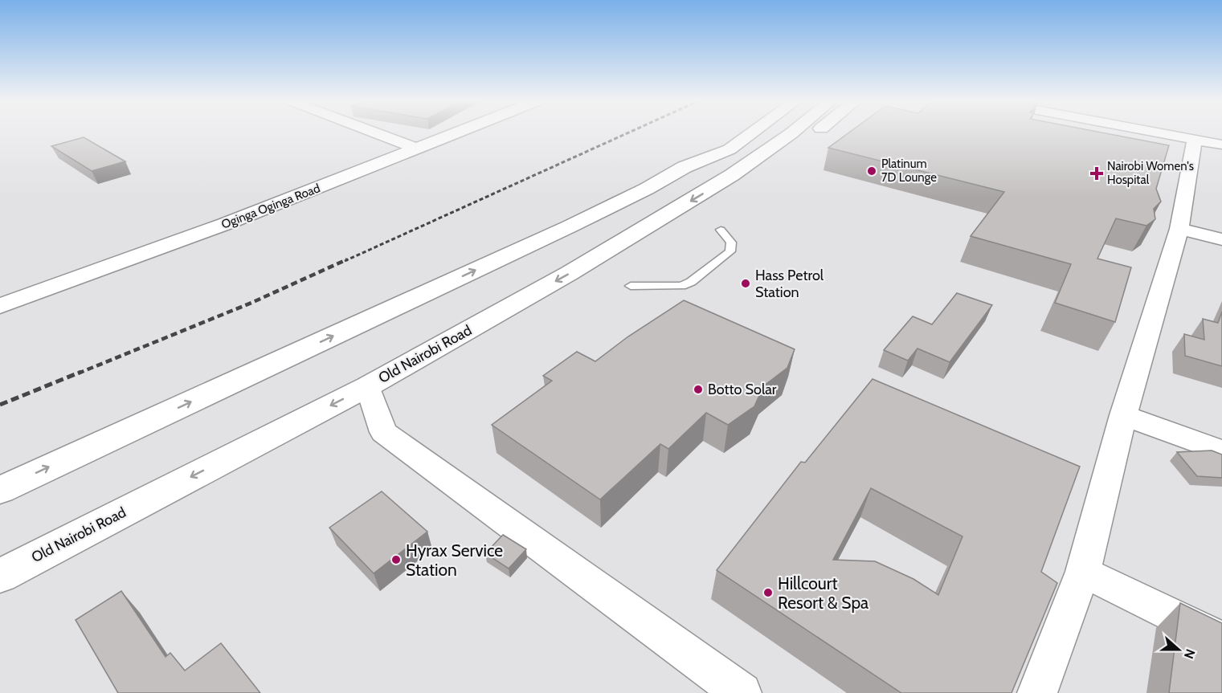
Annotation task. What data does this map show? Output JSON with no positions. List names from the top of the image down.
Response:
{
  "streets": {
    "main road": ["Oginga Oginga Road", "Old Nairobi Road"]
  },
  "places": {
    "other": [
      "Platinum 7D Lounge",
      "Hass Petrol Station",
      "Botto Solar",
      "Hyrax Service Station",
      "Hillcourt Resort & Spa"
    ],
    "health": ["Nairobi Women's Hospital"]
  },
  "north": "right"
}
